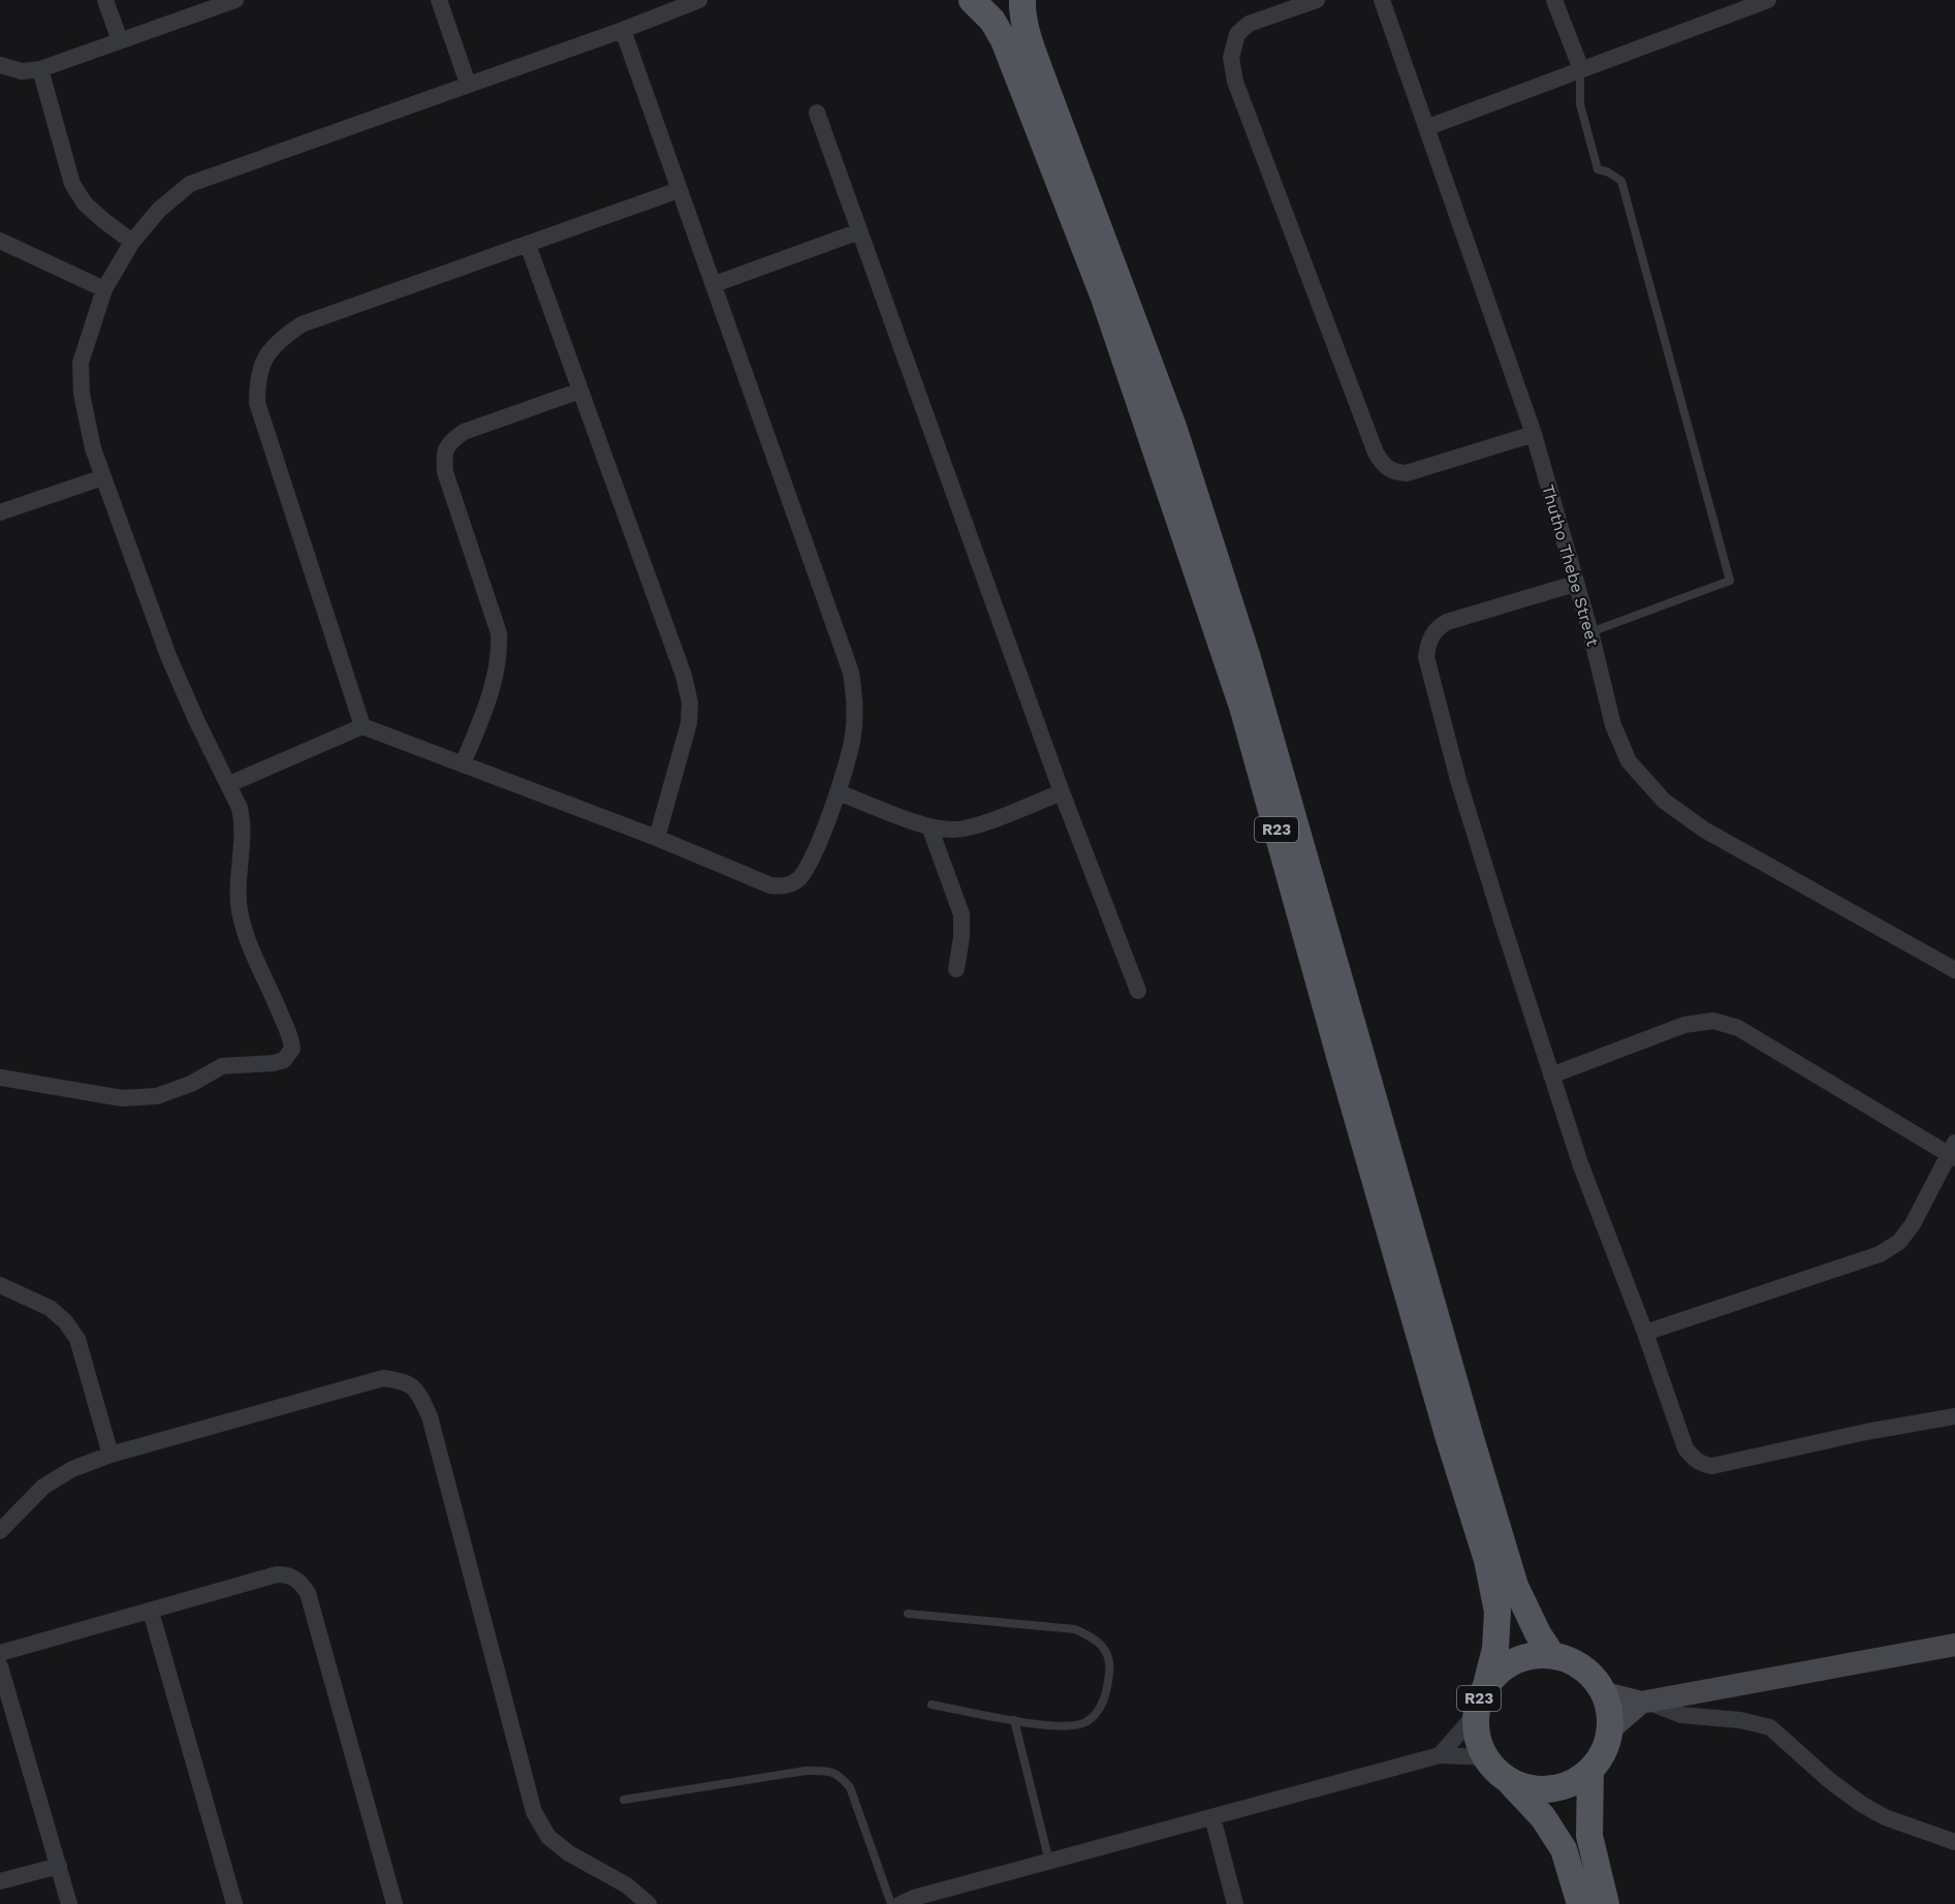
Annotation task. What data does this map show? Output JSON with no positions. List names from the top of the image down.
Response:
{
  "streets": {
    "main road": ["R23"],
    "street": ["Thutho Thebe Street"]
  }
}
